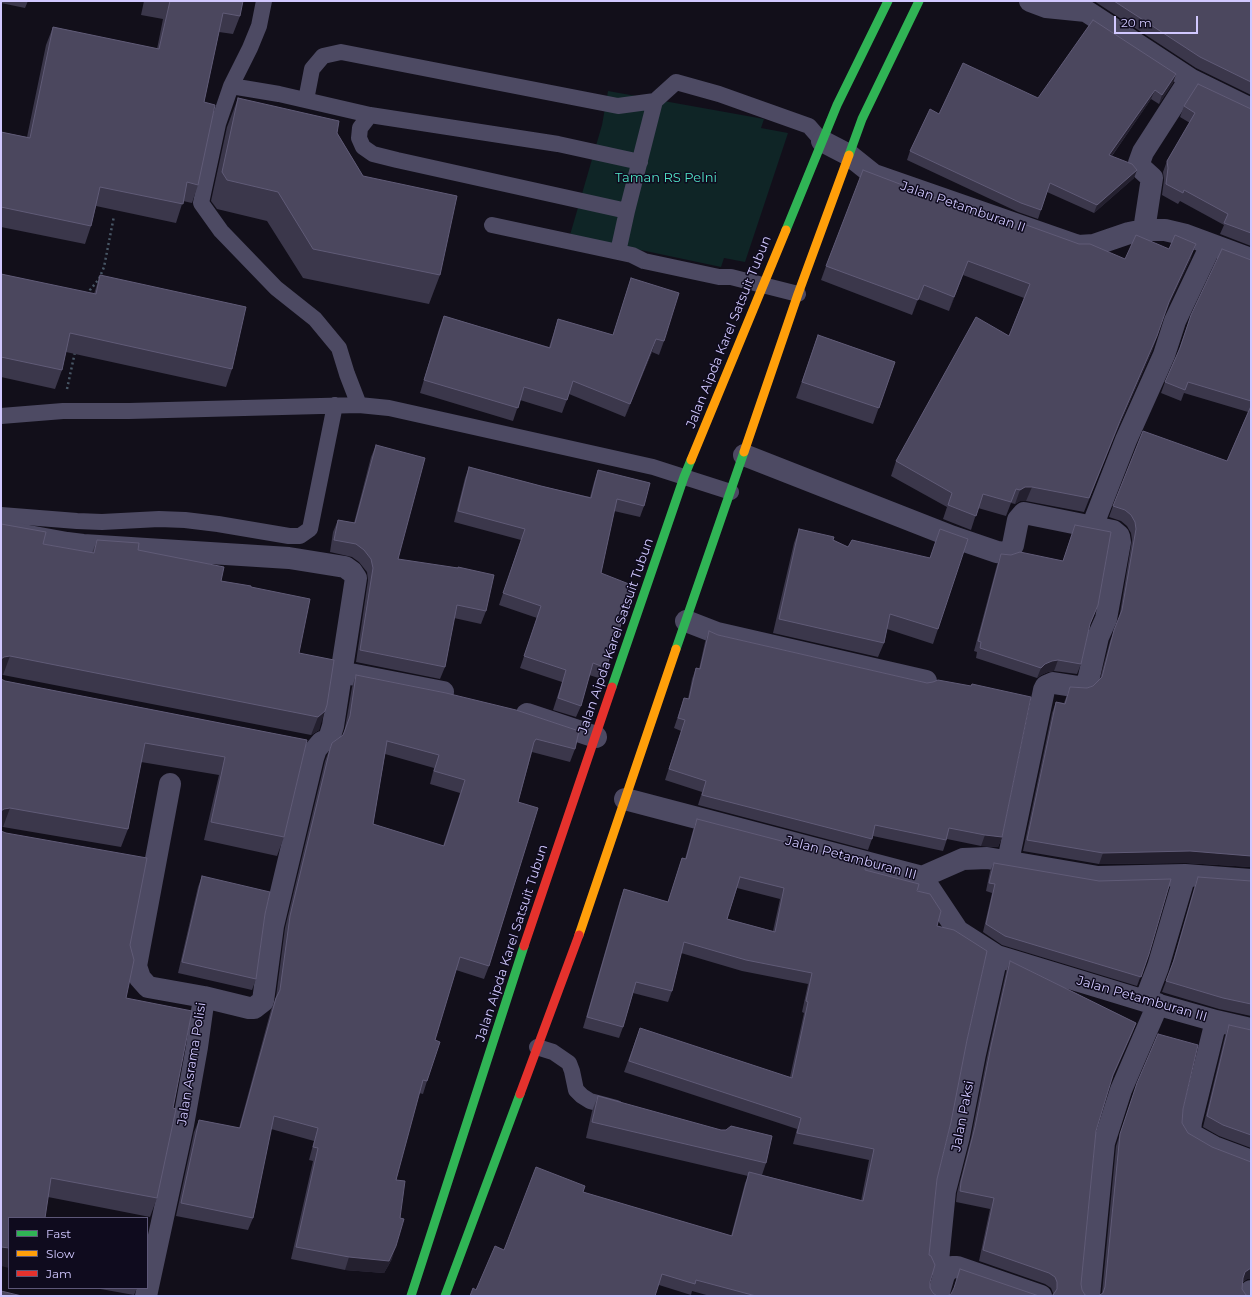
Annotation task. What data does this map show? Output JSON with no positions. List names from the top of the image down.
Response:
{
  "streets": {
    "main road": ["Jalan Aipda Karel Satsuit Tubun"],
    "street": [
      "Jalan Petamburan II",
      "Jalan Petamburan III",
      "Jalan Asrama Polisi",
      "Jalan Paksi"
    ]
  },
  "crossings": [
    ["Jalan Petamburan II", "Jalan Aipda Karel Satsuit Tubun"],
    ["Jalan Petamburan III", "Jalan Paksi"]
  ],
  "parks": ["Taman RS Pelni"],
  "legend": ["Fast", "Slow", "Jam"],
  "scale_bar": "20 m"
}
